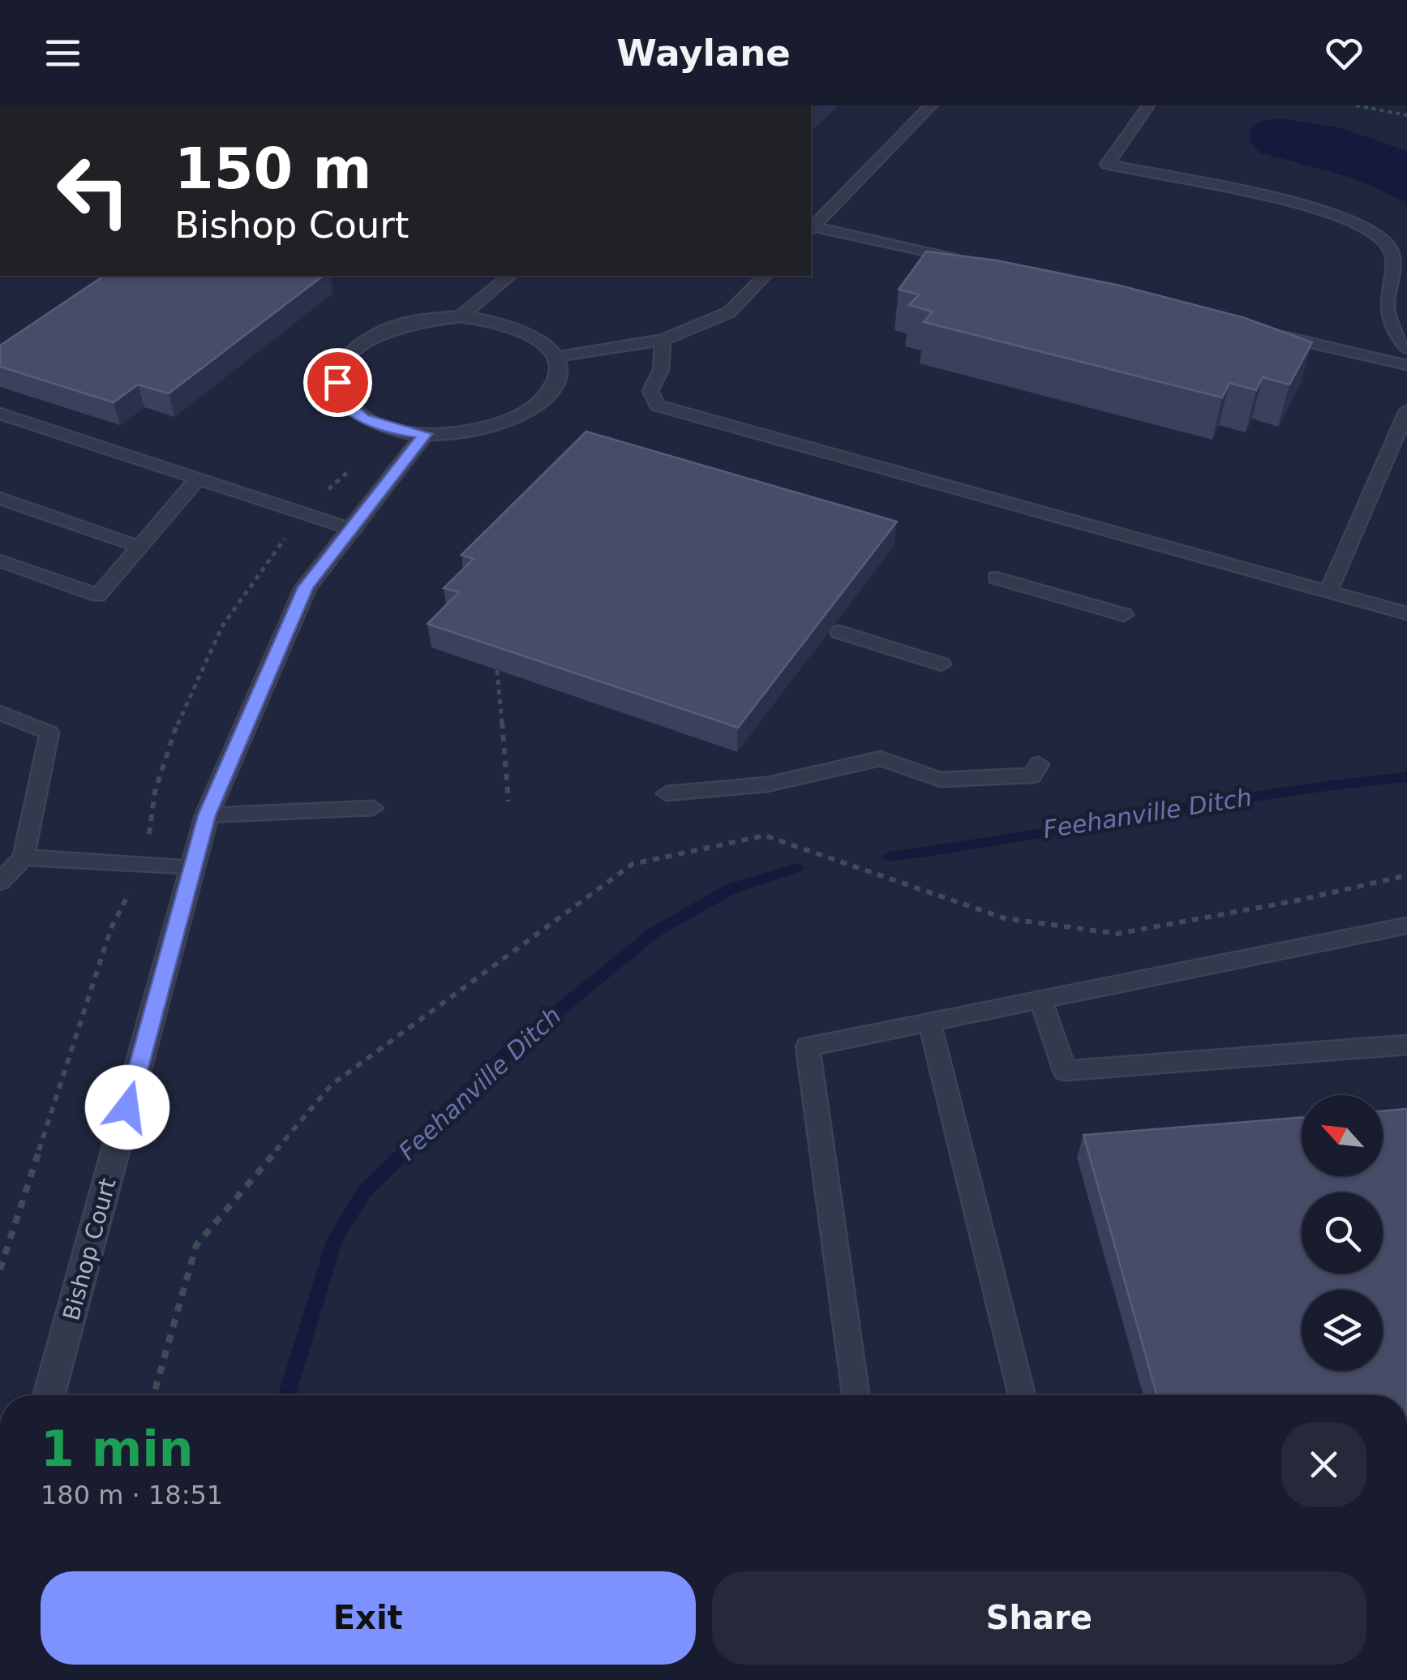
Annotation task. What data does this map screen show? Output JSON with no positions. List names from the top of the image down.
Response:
{
  "streets": {
    "street": ["Bishop Court"]
  },
  "water": ["Feehanville Ditch"],
  "north": "top left",
  "page": {
    "header": "Waylane",
    "turn": ["150 m", "Bishop Court"],
    "heading": ["1 min", "180 m · 18:51"],
    "buttons": ["Exit", "Share"]
  }
}
